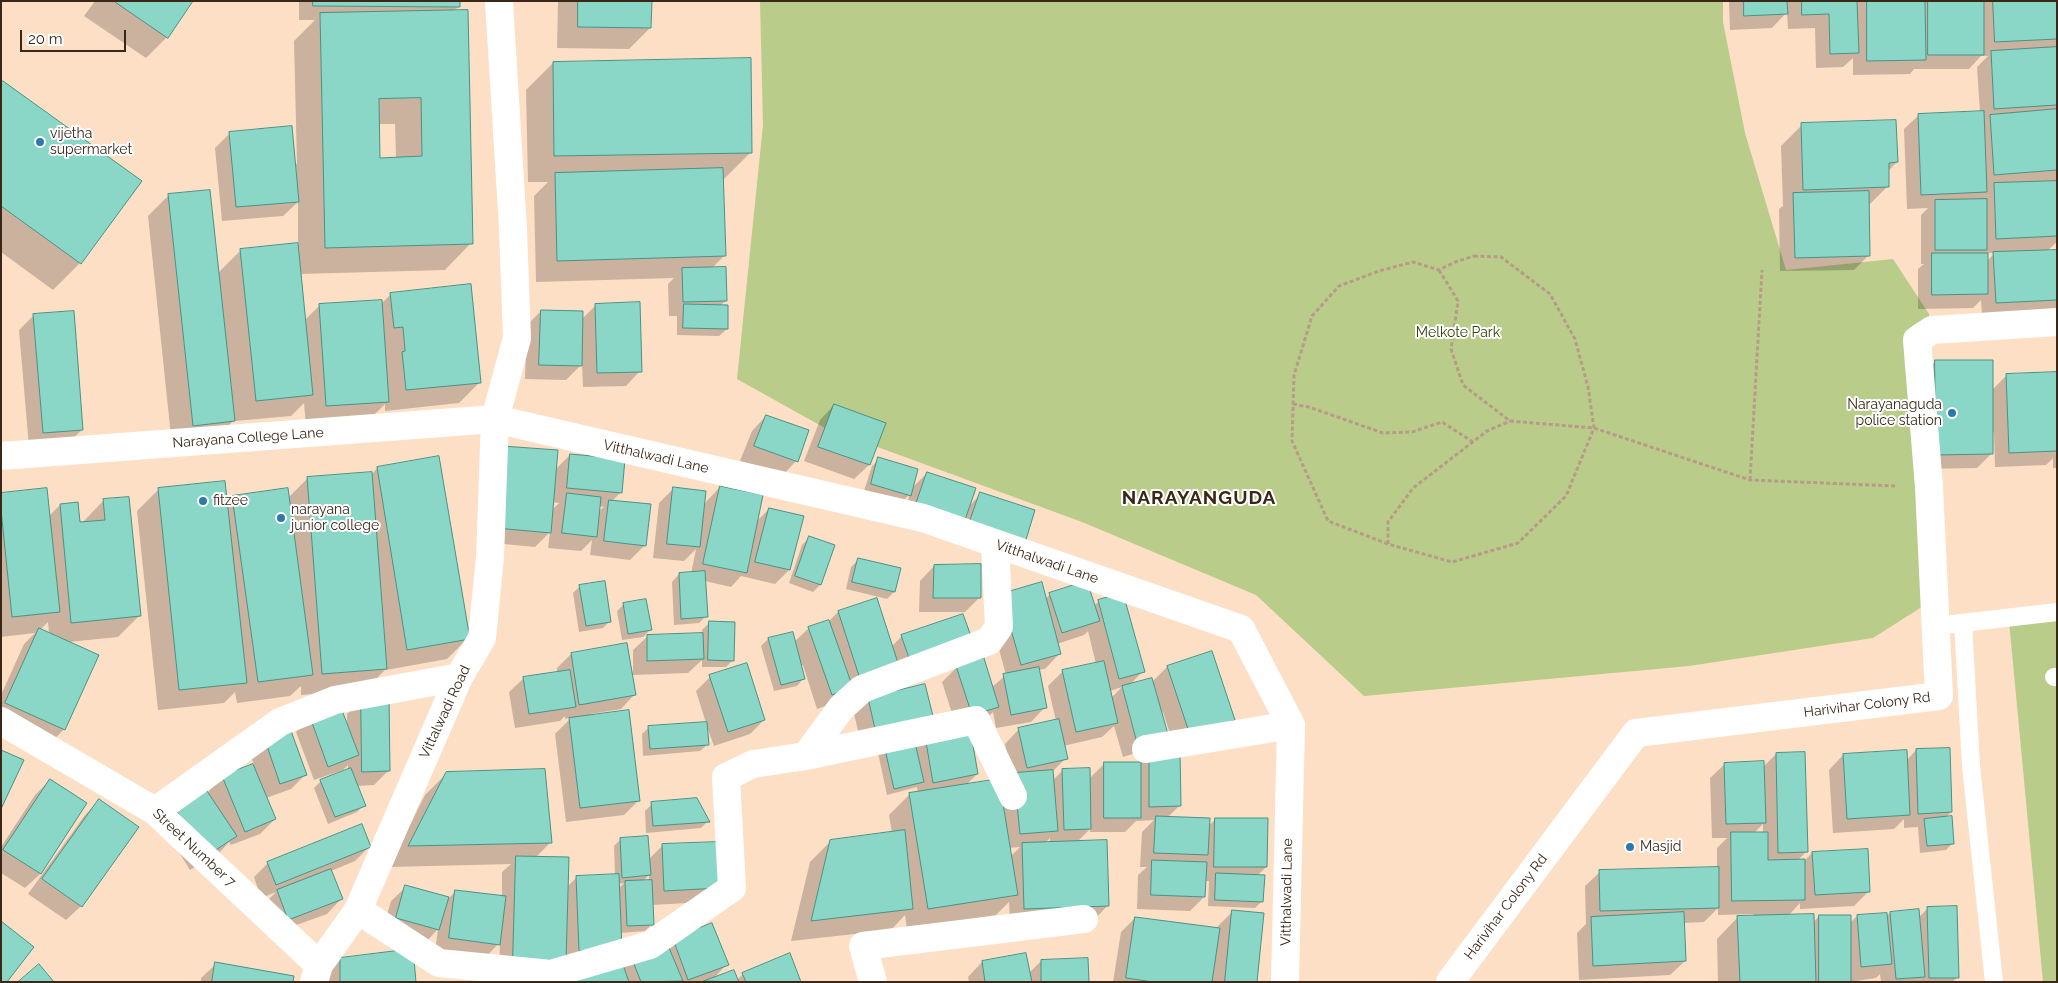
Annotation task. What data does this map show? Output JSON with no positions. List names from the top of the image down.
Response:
{
  "streets": {
    "street": [
      "Narayana College Lane",
      "Vitthalwadi Lane",
      "Harivihar Colony Rd",
      "Vittalwadi Road",
      "Street Number 7"
    ]
  },
  "crossings": [
    ["Narayana College Lane", "Vitthalwadi Lane"],
    ["Narayana College Lane", "Vittalwadi Road"],
    ["Vitthalwadi Lane", "Vittalwadi Road"],
    ["Vittalwadi Road", "Street Number 7"]
  ],
  "districts": ["NARAYANGUDA"],
  "parks": ["Melkote Park"],
  "places": [
    "vijetha supermarket",
    "Narayanaguda police station",
    "fitzee",
    "narayana junior college",
    "Masjid"
  ],
  "scale_bar": "20 m"
}
